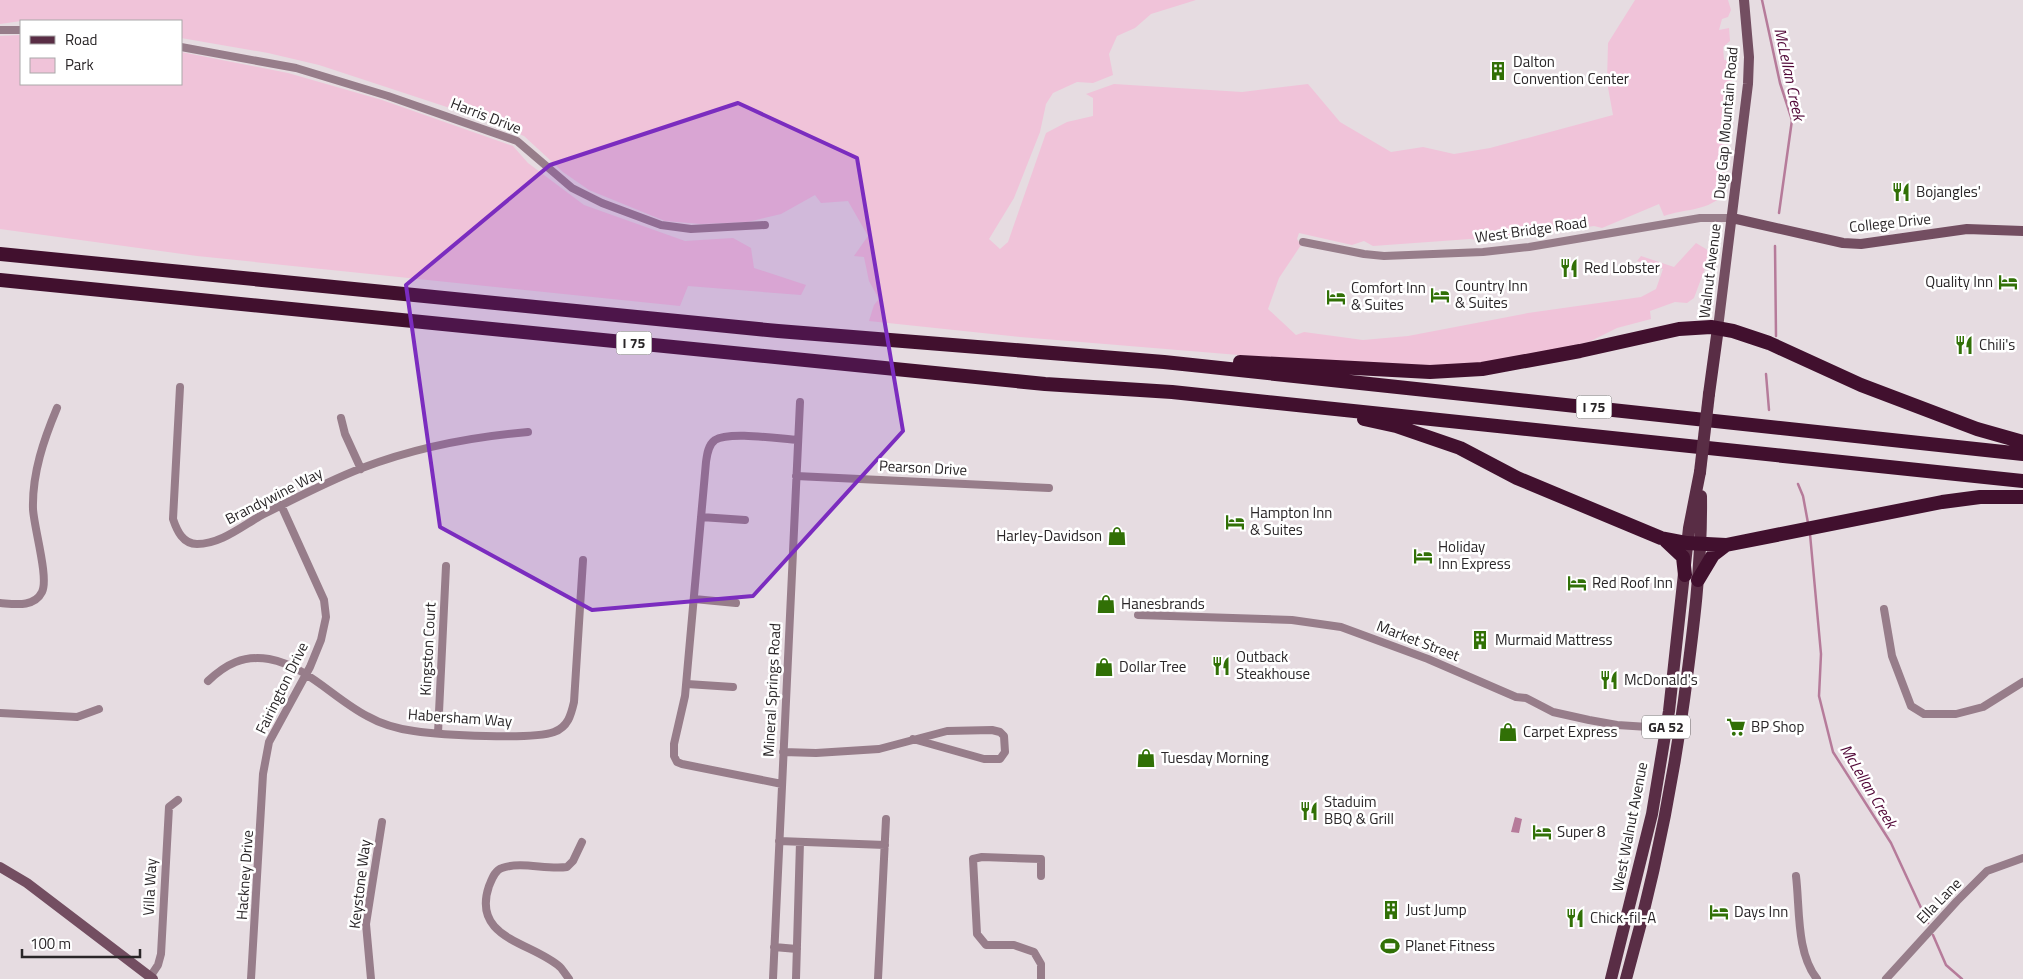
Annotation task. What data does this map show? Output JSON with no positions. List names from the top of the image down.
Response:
{
  "streets": {
    "highway": ["I 75"],
    "main road": ["GA 52", "West Walnut Avenue"],
    "street": [
      "Harris Drive",
      "Dug Gap Mountain Road",
      "College Drive",
      "West Bridge Road",
      "Walnut Avenue",
      "Pearson Drive",
      "Brandywine Way",
      "Market Street",
      "Kingston Court",
      "Fairington Drive",
      "Mineral Springs Road",
      "Habersham Way",
      "Hackney Drive",
      "Keystone Way",
      "Villa Way",
      "Ella Lane"
    ]
  },
  "crossings": [
    ["Dug Gap Mountain Road", "College Drive"],
    ["Dug Gap Mountain Road", "West Bridge Road"],
    ["Dug Gap Mountain Road", "Walnut Avenue"],
    ["College Drive", "West Bridge Road"],
    ["College Drive", "Walnut Avenue"],
    ["West Bridge Road", "Walnut Avenue"],
    ["Walnut Avenue", "West Walnut Avenue"],
    ["Pearson Drive", "Mineral Springs Road"],
    ["Brandywine Way", "Fairington Drive"],
    ["Market Street", "West Walnut Avenue"],
    ["Kingston Court", "Habersham Way"],
    ["Fairington Drive", "Habersham Way"],
    ["Fairington Drive", "Hackney Drive"]
  ],
  "water": ["McLellan Creek"],
  "places": {
    "building": ["Dalton Convention Center", "Murmaid Mattress", "Just Jump"],
    "restaurant": [
      "Bojangles'",
      "Red Lobster",
      "Chili's",
      "Outback Steakhouse",
      "McDonald's",
      "Staduim BBQ & Grill",
      "Chick-fil-A"
    ],
    "hotel": [
      "Quality Inn",
      "Country Inn & Suites",
      "Comfort Inn & Suites",
      "Hampton Inn & Suites",
      "Holiday Inn Express",
      "Red Roof Inn",
      "Super 8",
      "Days Inn"
    ],
    "shop": [
      "Harley-Davidson",
      "Hanesbrands",
      "Dollar Tree",
      "Carpet Express",
      "Tuesday Morning"
    ],
    "supermarket": ["BP Shop"],
    "sports": ["Planet Fitness"]
  },
  "legend": ["Road", "Park"],
  "scale_bar": "100 m"
}
